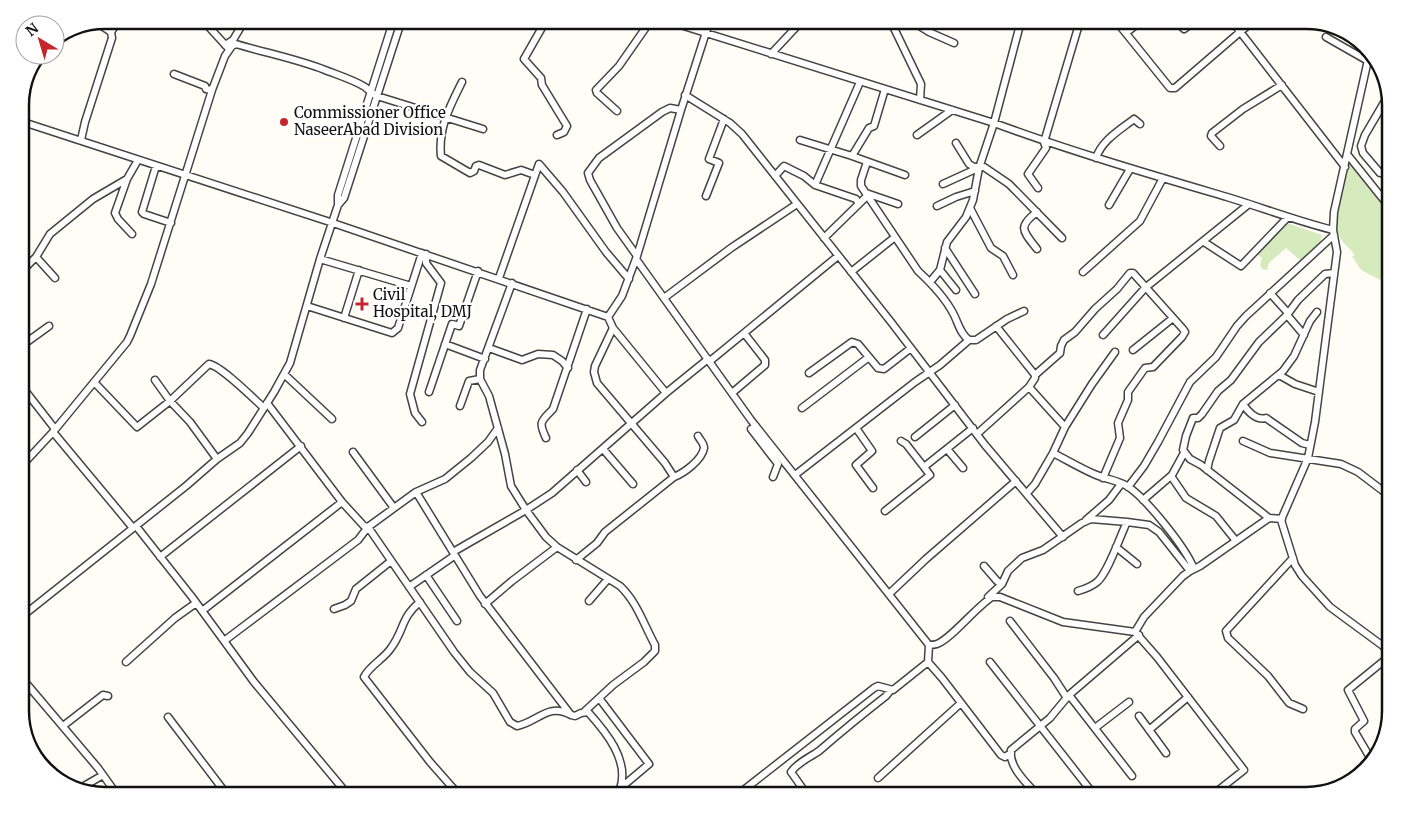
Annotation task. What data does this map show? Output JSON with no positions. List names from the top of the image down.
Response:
{
  "places": {
    "other": ["Commissioner Office NaseerAbad Division"],
    "health": ["Civil Hospital, DMJ"]
  },
  "north": "top left"
}
